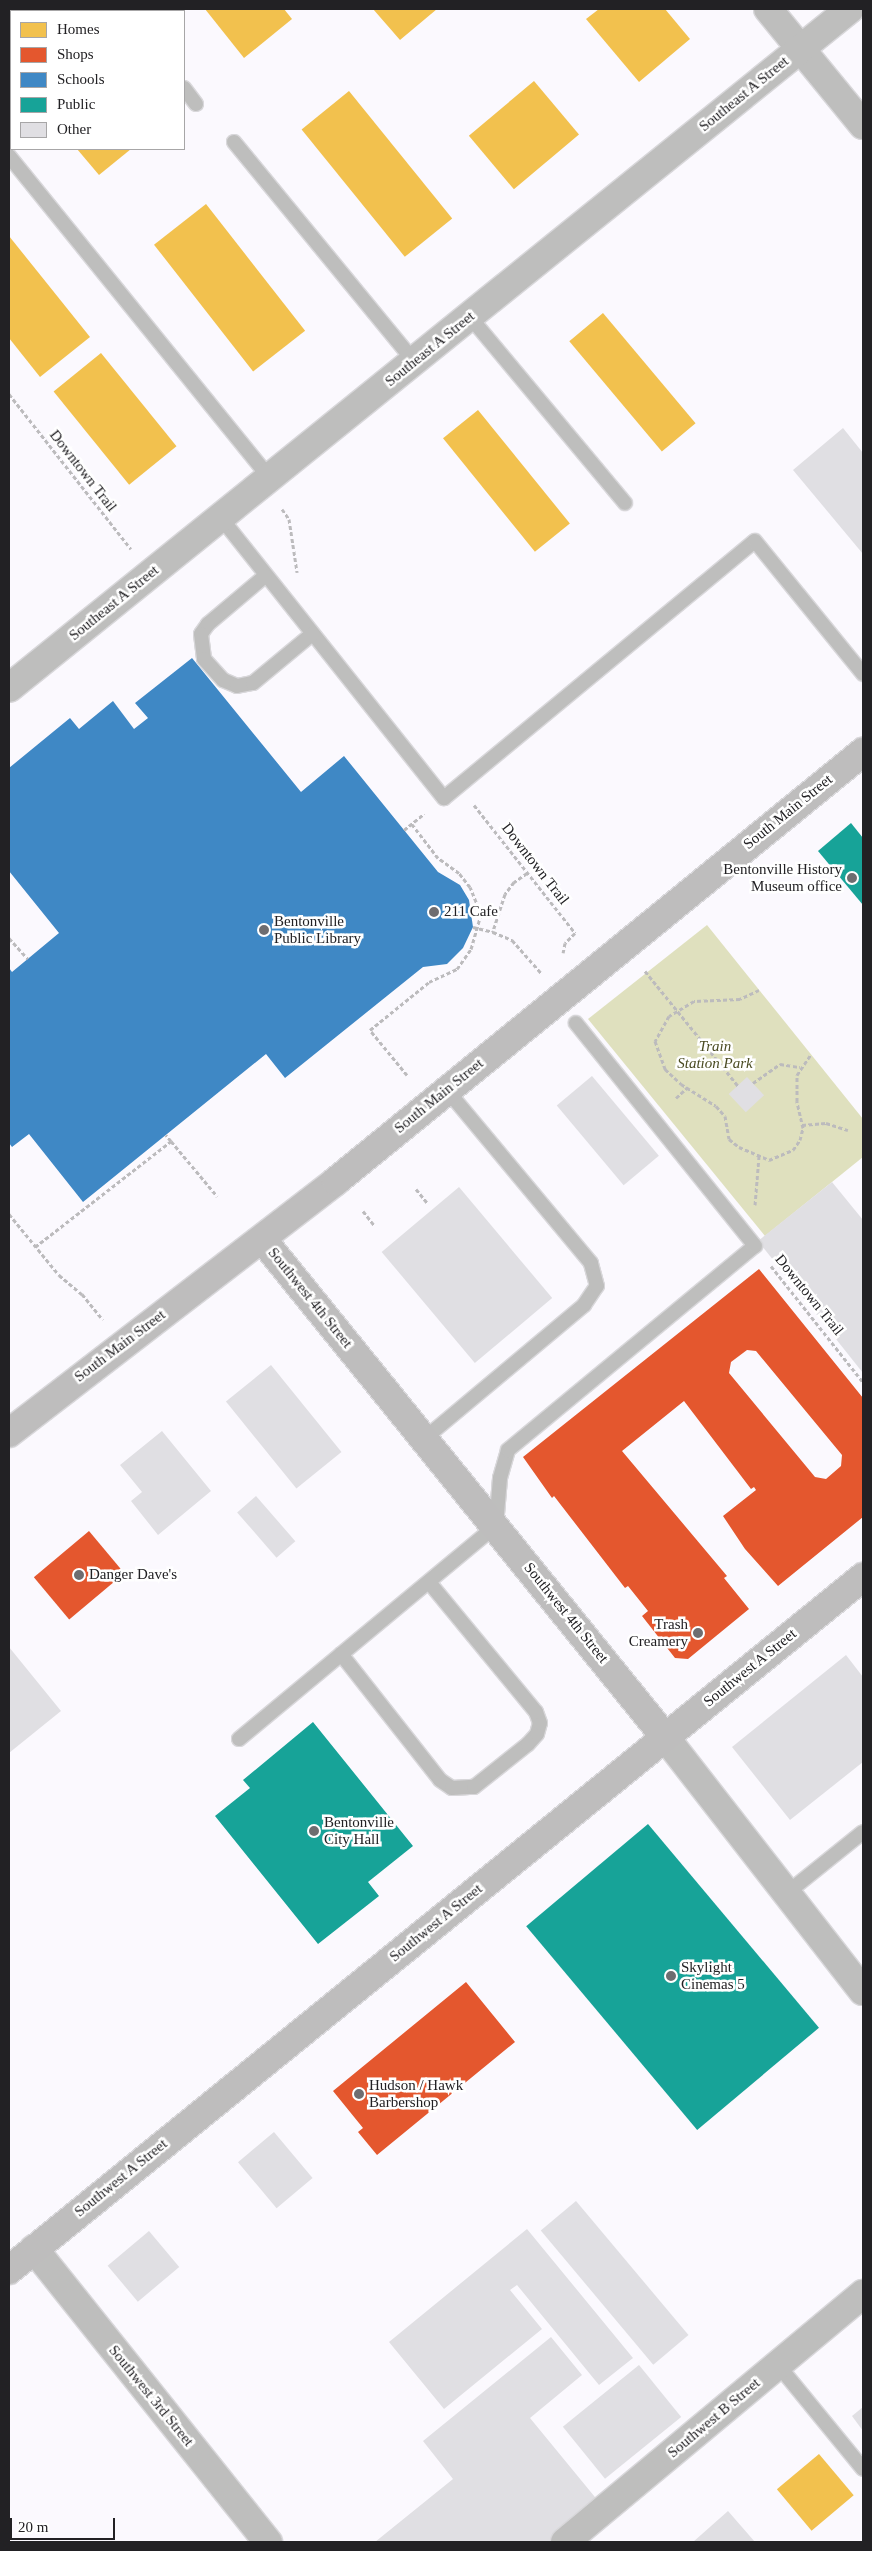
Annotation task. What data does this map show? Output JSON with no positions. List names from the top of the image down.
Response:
{
  "streets": {
    "street": [
      "Southeast A Street",
      "South Main Street",
      "Southwest 4th Street",
      "Southwest A Street",
      "Southwest 3rd Street",
      "Southwest B Street"
    ],
    "path": ["Downtown Trail"]
  },
  "crossings": [
    ["South Main Street", "Southwest 4th Street"],
    ["Southwest 4th Street", "Southwest A Street"],
    ["Southwest A Street", "Southwest 3rd Street"]
  ],
  "parks": ["Train Station Park"],
  "places": [
    "Bentonville History Museum office",
    "211 Cafe",
    "Bentonville Public Library",
    "Danger Dave's",
    "Trash Creamery",
    "Bentonville City Hall",
    "Skylight Cinemas 5",
    "Hudson / Hawk Barbershop"
  ],
  "legend": [
    "Homes",
    "Shops",
    "Schools",
    "Public",
    "Other"
  ],
  "scale_bar": "20 m"
}
